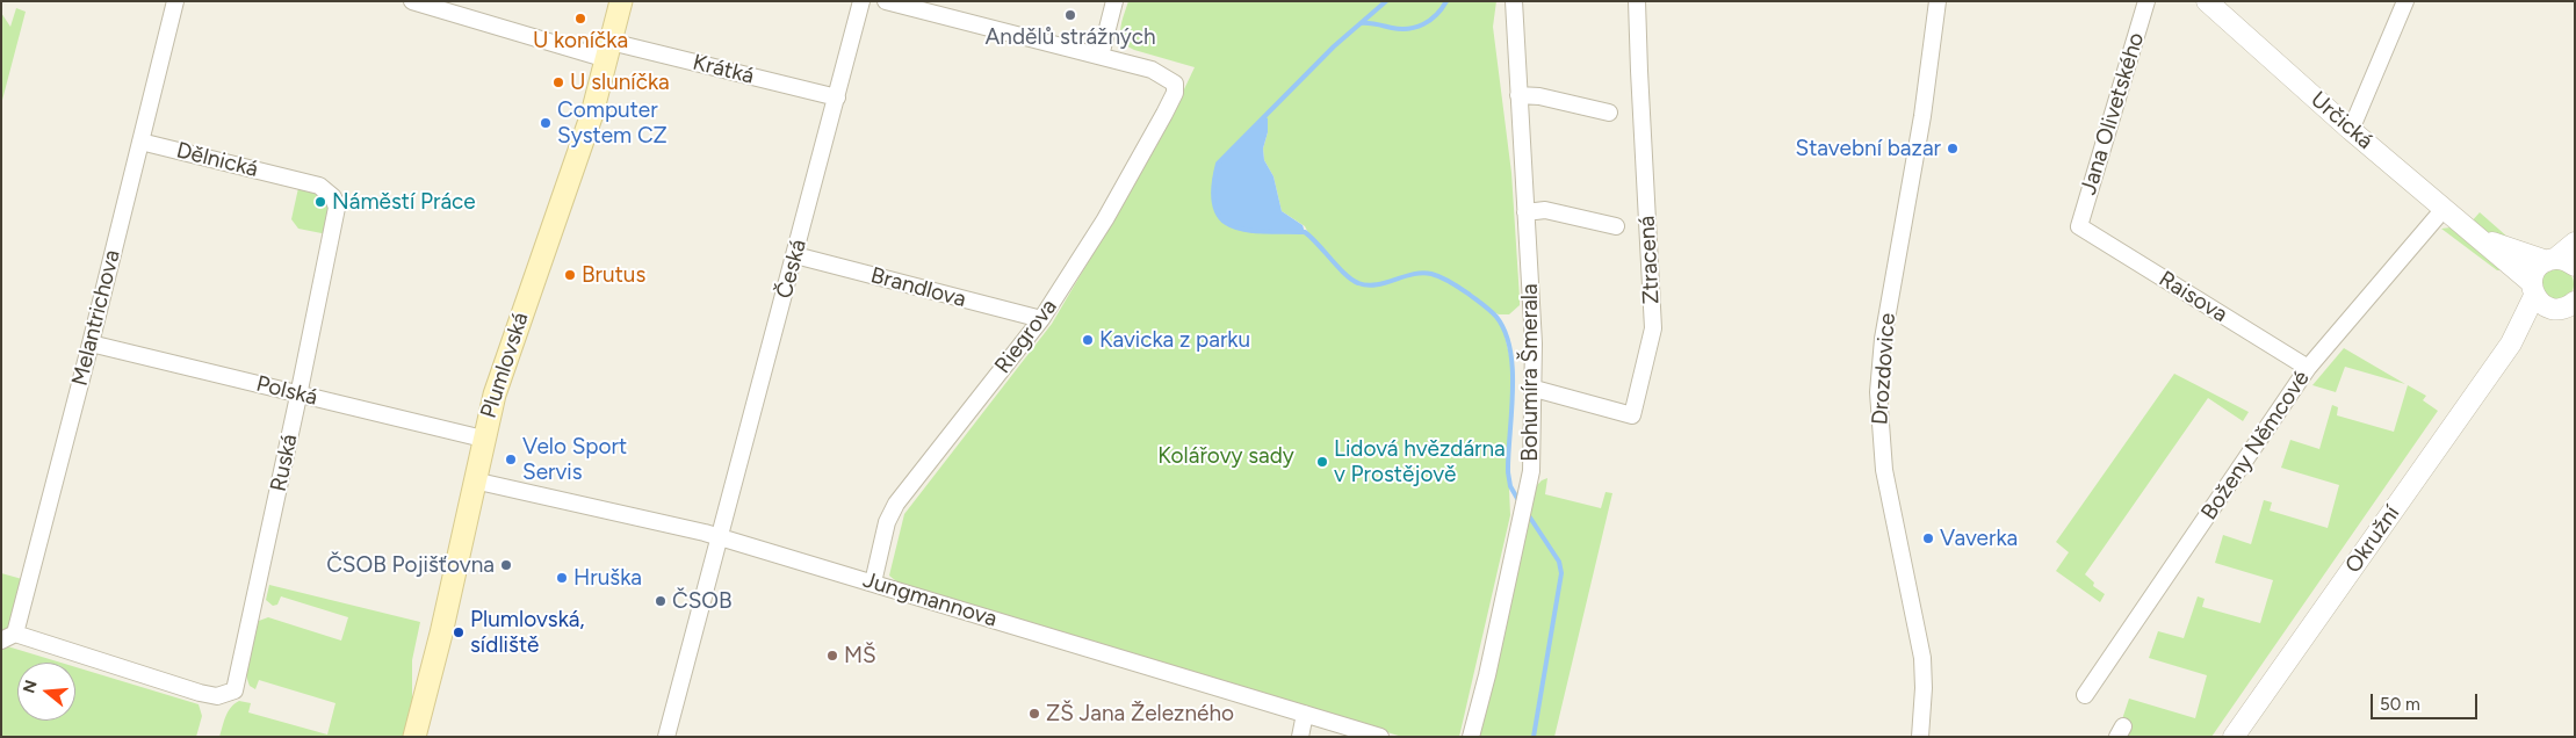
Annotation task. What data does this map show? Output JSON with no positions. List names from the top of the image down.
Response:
{
  "streets": {
    "main road": ["Plumlovská"],
    "street": [
      "Krátká",
      "Jana Olivetského",
      "Určická",
      "Dělnická",
      "Ztracená",
      "Česká",
      "Brandlova",
      "Raisova",
      "Melantrichova",
      "Riegrova",
      "Drozdovice",
      "Bohumíra Šmerala",
      "Polská",
      "Boženy Němcové",
      "Ruská",
      "Okružní",
      "Jungmannova"
    ]
  },
  "crossings": [
    ["Krátká", "Česká"],
    ["Krátká", "Plumlovská"],
    ["Jana Olivetského", "Raisova"],
    ["Určická", "Boženy Němcové"],
    ["Určická", "Okružní"],
    ["Dělnická", "Melantrichova"],
    ["Dělnická", "Ruská"],
    ["Ztracená", "Bohumíra Šmerala"],
    ["Česká", "Brandlova"],
    ["Česká", "Jungmannova"],
    ["Brandlova", "Riegrova"],
    ["Raisova", "Boženy Němcové"],
    ["Melantrichova", "Polská"],
    ["Melantrichova", "Ruská"],
    ["Riegrova", "Jungmannova"],
    ["Plumlovská", "Polská"],
    ["Plumlovská", "Jungmannova"],
    ["Polská", "Ruská"]
  ],
  "parks": ["Kolářovy sady"],
  "places": [
    "Andělů strážných",
    "U koníčka",
    "U sluníčka",
    "Computer System CZ",
    "Stavební bazar",
    "Náměstí Práce",
    "Brutus",
    "Kavicka z parku",
    "Velo Sport Servis",
    "Lidová hvězdárna v Prostějově",
    "Vaverka",
    "ČSOB Pojišťovna",
    "Hruška",
    "ČSOB",
    "Plumlovská, sídliště",
    "MŠ",
    "ZŠ Jana Železného"
  ],
  "scale_bar": "50 m",
  "north": "left"
}
